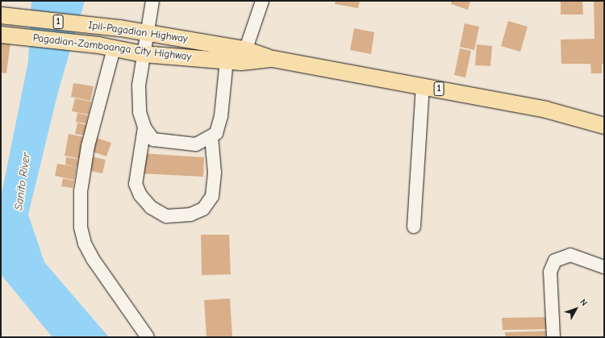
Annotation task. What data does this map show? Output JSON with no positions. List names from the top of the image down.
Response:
{
  "streets": {
    "main road": ["1", "Ipil-Pagadian Highway", "Pagadian-Zamboanga City Highway"]
  },
  "crossings": [
    ["1", "Ipil-Pagadian Highway"],
    ["Ipil-Pagadian Highway", "Pagadian-Zamboanga City Highway"]
  ],
  "water": ["Sanito River"],
  "north": "top right"
}
